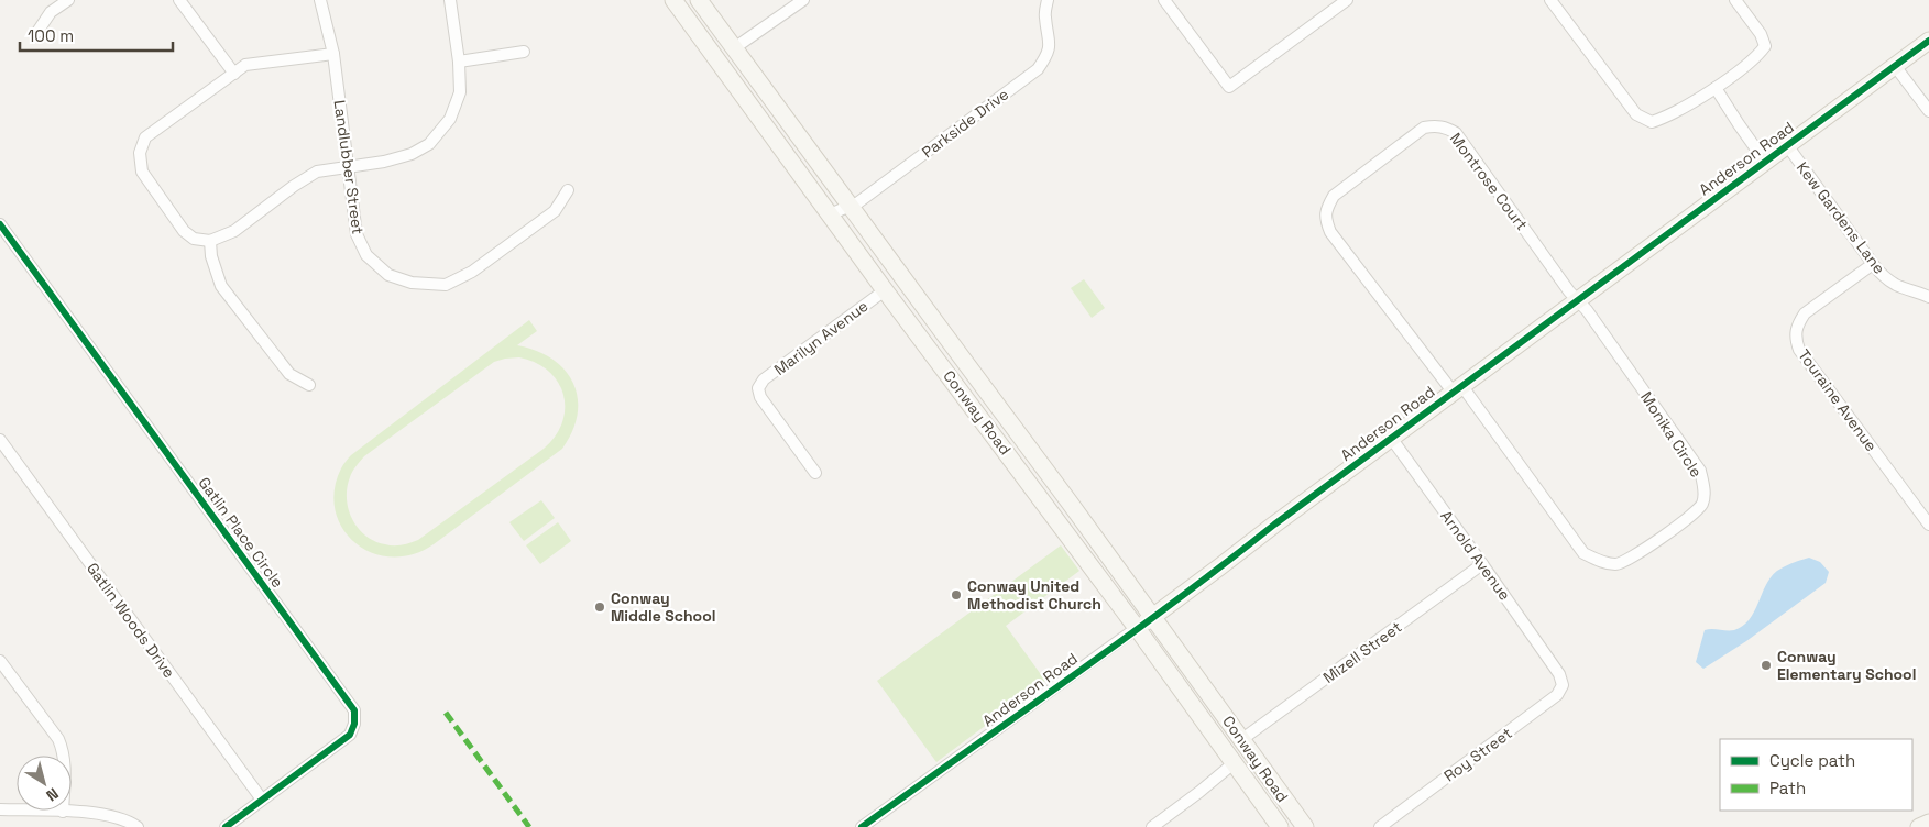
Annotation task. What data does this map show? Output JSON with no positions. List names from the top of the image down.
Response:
{
  "streets": {
    "main road": ["Anderson Road", "Conway Road"],
    "street": [
      "Parkside Drive",
      "Landlubber Street",
      "Montrose Court",
      "Kew Gardens Lane",
      "Marilyn Avenue",
      "Touraine Avenue",
      "Monika Circle",
      "Gatlin Place Circle",
      "Arnold Avenue",
      "Gatlin Woods Drive",
      "Mizell Street",
      "Roy Street"
    ]
  },
  "crossings": [
    ["Parkside Drive", "Conway Road"],
    ["Anderson Road", "Montrose Court"],
    ["Anderson Road", "Kew Gardens Lane"],
    ["Anderson Road", "Conway Road"],
    ["Anderson Road", "Monika Circle"],
    ["Anderson Road", "Arnold Avenue"],
    ["Montrose Court", "Monika Circle"],
    ["Kew Gardens Lane", "Touraine Avenue"],
    ["Marilyn Avenue", "Conway Road"],
    ["Conway Road", "Mizell Street"],
    ["Gatlin Place Circle", "Gatlin Woods Drive"],
    ["Arnold Avenue", "Mizell Street"],
    ["Arnold Avenue", "Roy Street"]
  ],
  "places": ["Conway United Methodist Church", "Conway Middle School", "Conway Elementary School"],
  "legend": ["Cycle path", "Path"],
  "scale_bar": "100 m",
  "north": "bottom right"
}
